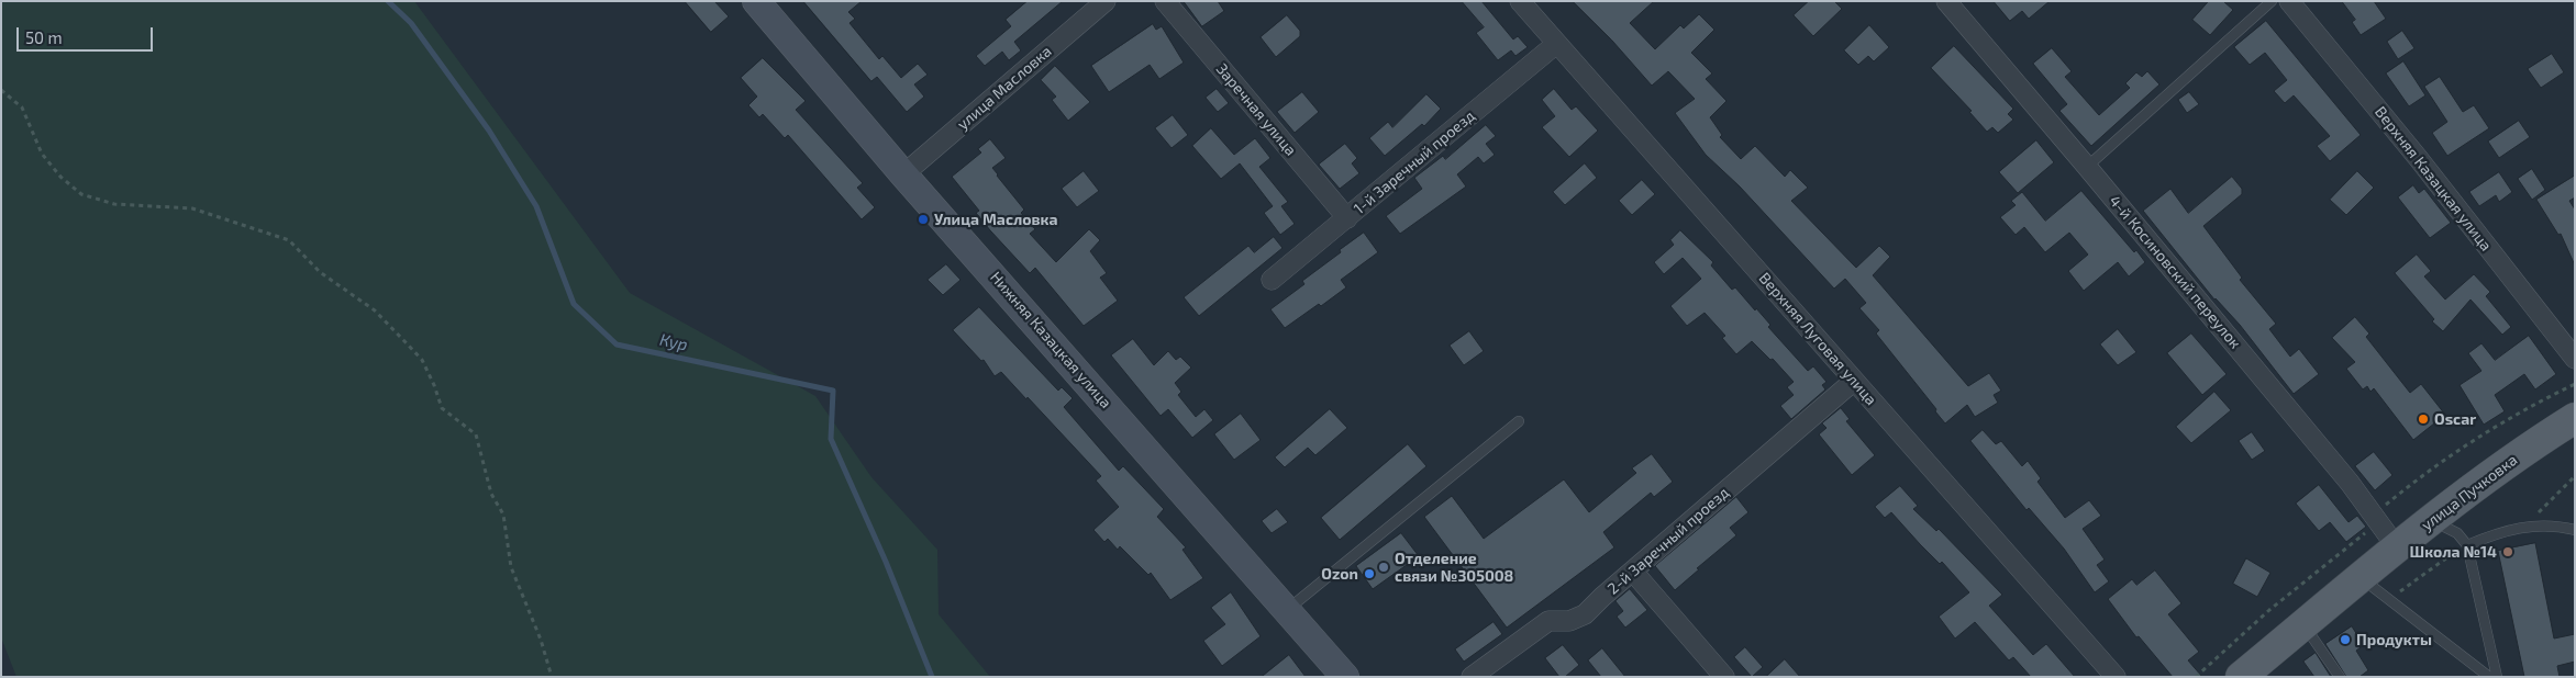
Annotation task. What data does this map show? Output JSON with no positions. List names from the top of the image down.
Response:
{
  "streets": {
    "main road": ["улица Пучковка"],
    "street": [
      "улица Масловка",
      "Заречная улица",
      "1-й Заречный проезд",
      "Верхняя Казацкая улица",
      "4-й Косиновский переулок",
      "Верхняя Луговая улица",
      "Нижняя Казацкая улица",
      "2-й Заречный проезд"
    ]
  },
  "crossings": [
    ["улица Масловка", "Нижняя Казацкая улица"],
    ["Заречная улица", "1-й Заречный проезд"],
    ["1-й Заречный проезд", "Верхняя Луговая улица"],
    ["4-й Косиновский переулок", "улица Пучковка"],
    ["Верхняя Луговая улица", "2-й Заречный проезд"]
  ],
  "water": ["Кур"],
  "places": [
    "Улица Масловка",
    "Oscar",
    "Школа №14",
    "Отделение связи №305008",
    "Ozon",
    "Продукты"
  ],
  "scale_bar": "50 m"
}
